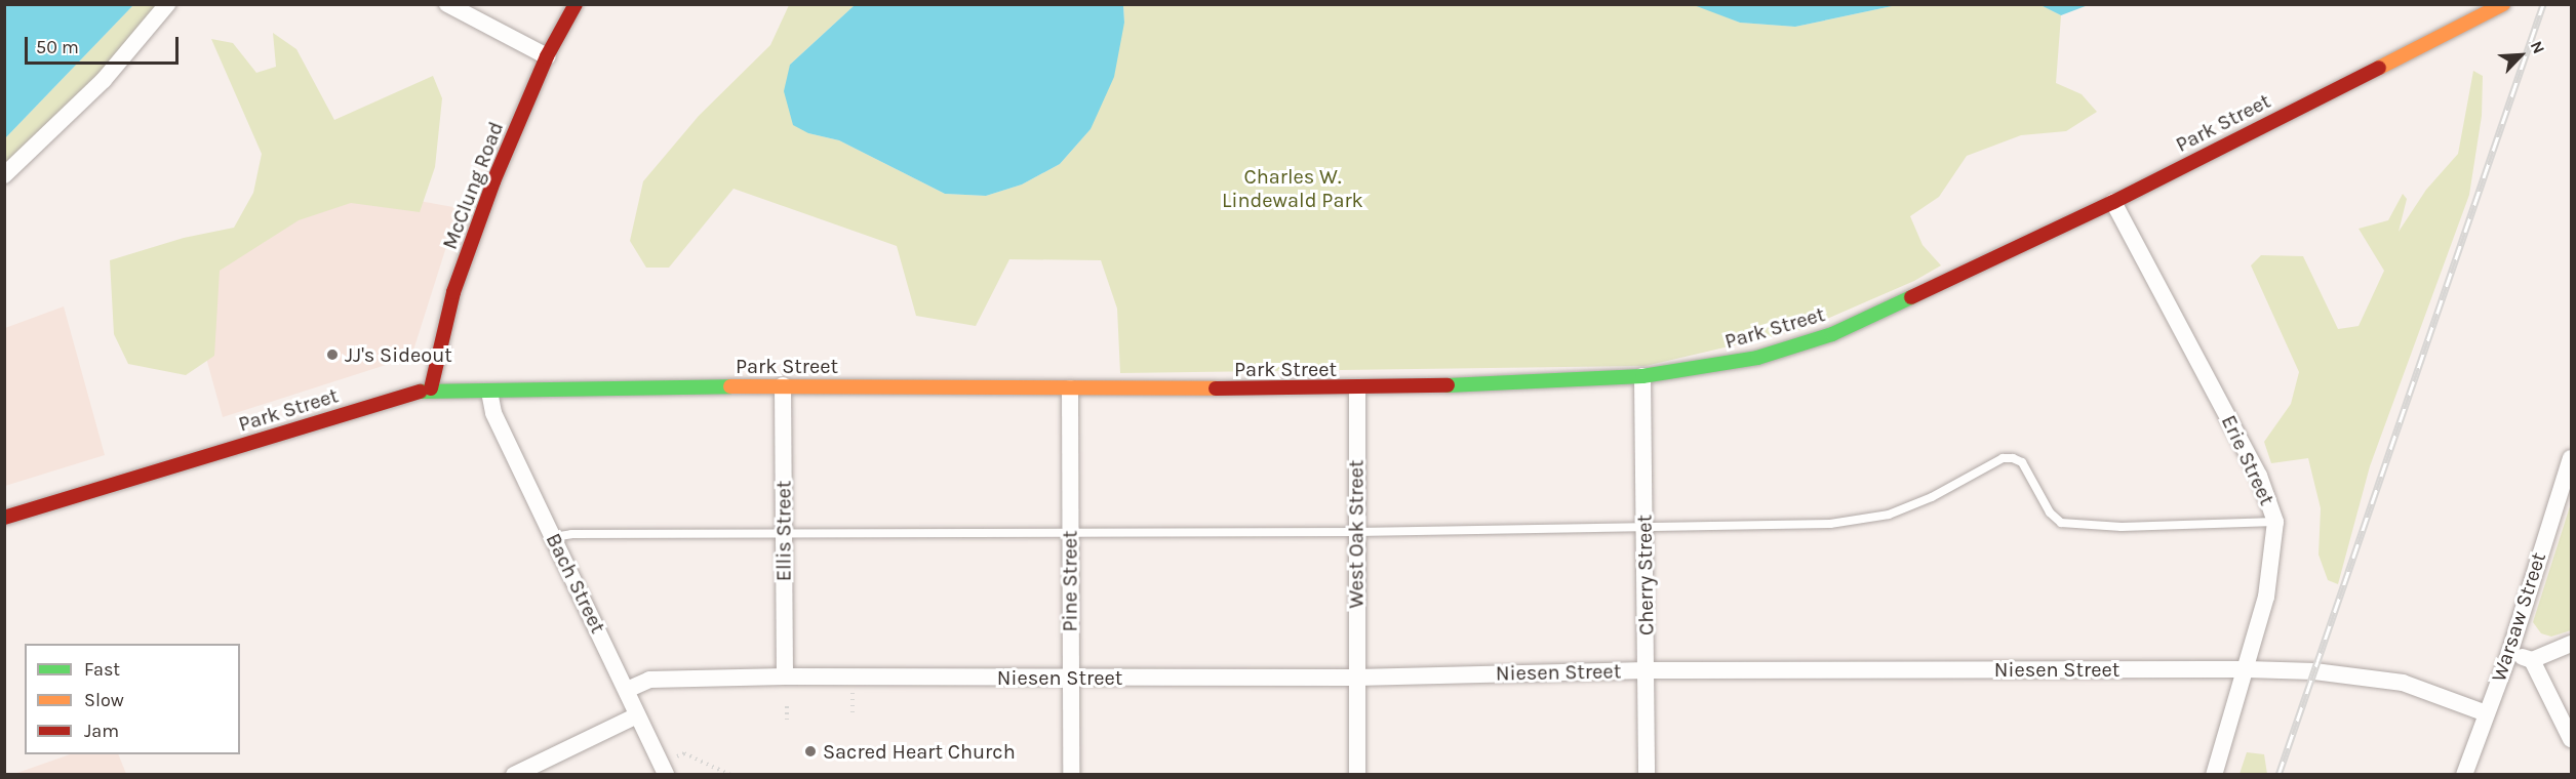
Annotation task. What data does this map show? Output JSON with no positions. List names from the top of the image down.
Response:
{
  "streets": {
    "street": [
      "Park Street",
      "McClung Road",
      "Erie Street",
      "Ellis Street",
      "West Oak Street",
      "Cherry Street",
      "Pine Street",
      "Bach Street",
      "Warsaw Street",
      "Niesen Street"
    ]
  },
  "crossings": [
    ["Park Street", "McClung Road"],
    ["Park Street", "Erie Street"],
    ["Park Street", "Ellis Street"],
    ["Park Street", "West Oak Street"],
    ["Park Street", "Cherry Street"],
    ["Park Street", "Pine Street"],
    ["Park Street", "Bach Street"],
    ["Erie Street", "Niesen Street"],
    ["Ellis Street", "Niesen Street"],
    ["West Oak Street", "Niesen Street"],
    ["Cherry Street", "Niesen Street"],
    ["Pine Street", "Niesen Street"],
    ["Bach Street", "Niesen Street"],
    ["Warsaw Street", "Niesen Street"]
  ],
  "parks": ["Charles W. Lindewald Park"],
  "places": ["JJ's Sideout", "Sacred Heart Church"],
  "legend": ["Fast", "Slow", "Jam"],
  "scale_bar": "50 m",
  "north": "top right"
}
